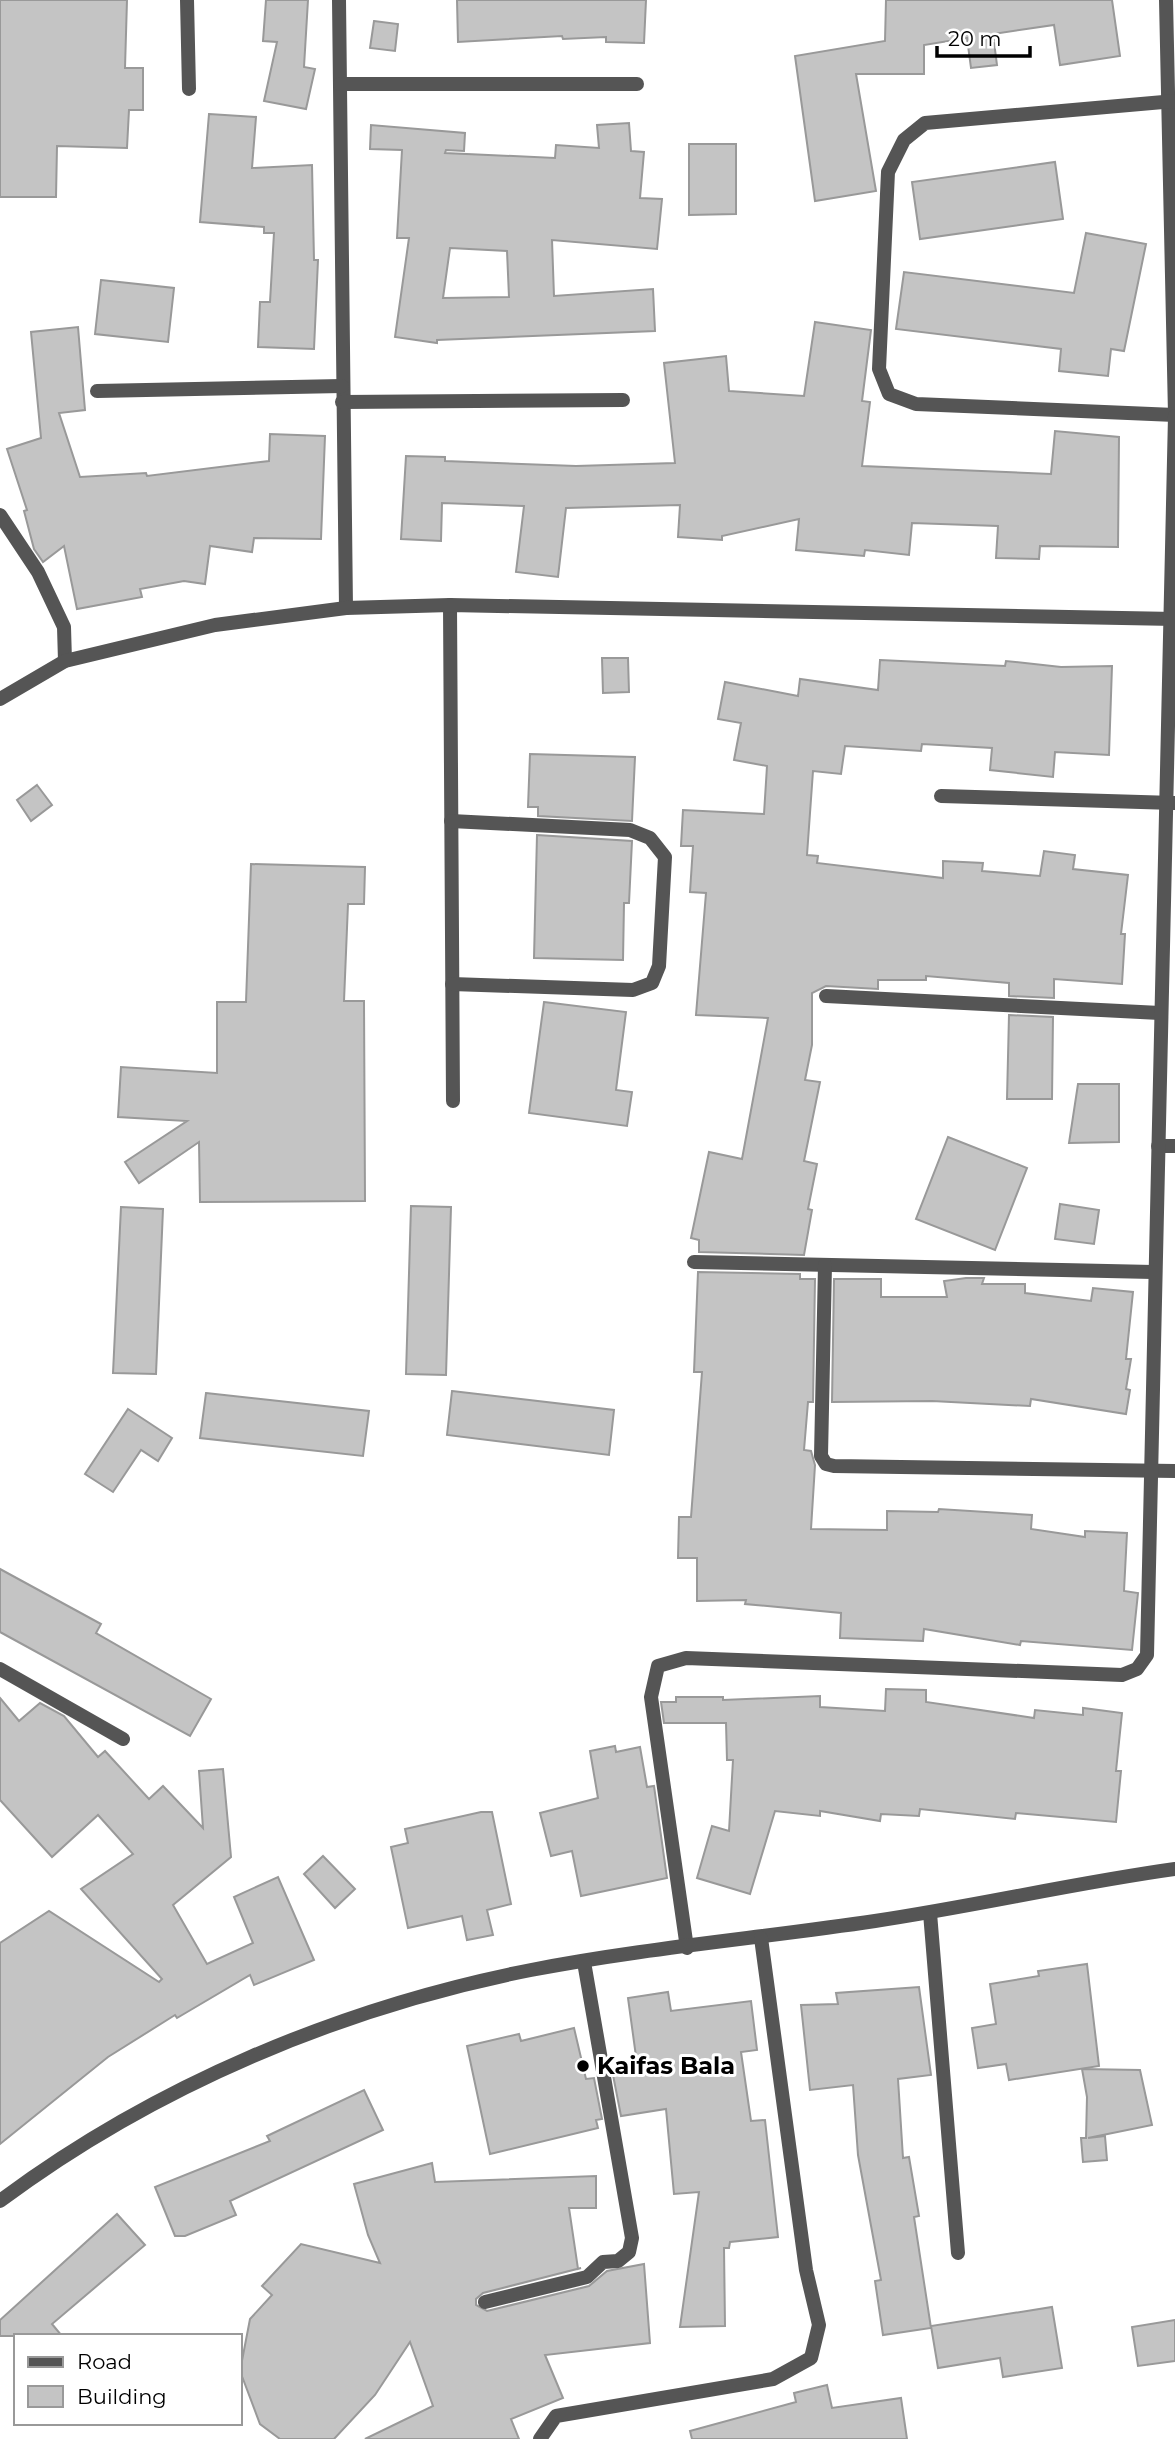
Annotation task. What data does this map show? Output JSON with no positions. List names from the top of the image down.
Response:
{
  "places": ["Kaifas Bala"],
  "legend": ["Road", "Building"],
  "scale_bar": "20 m"
}
